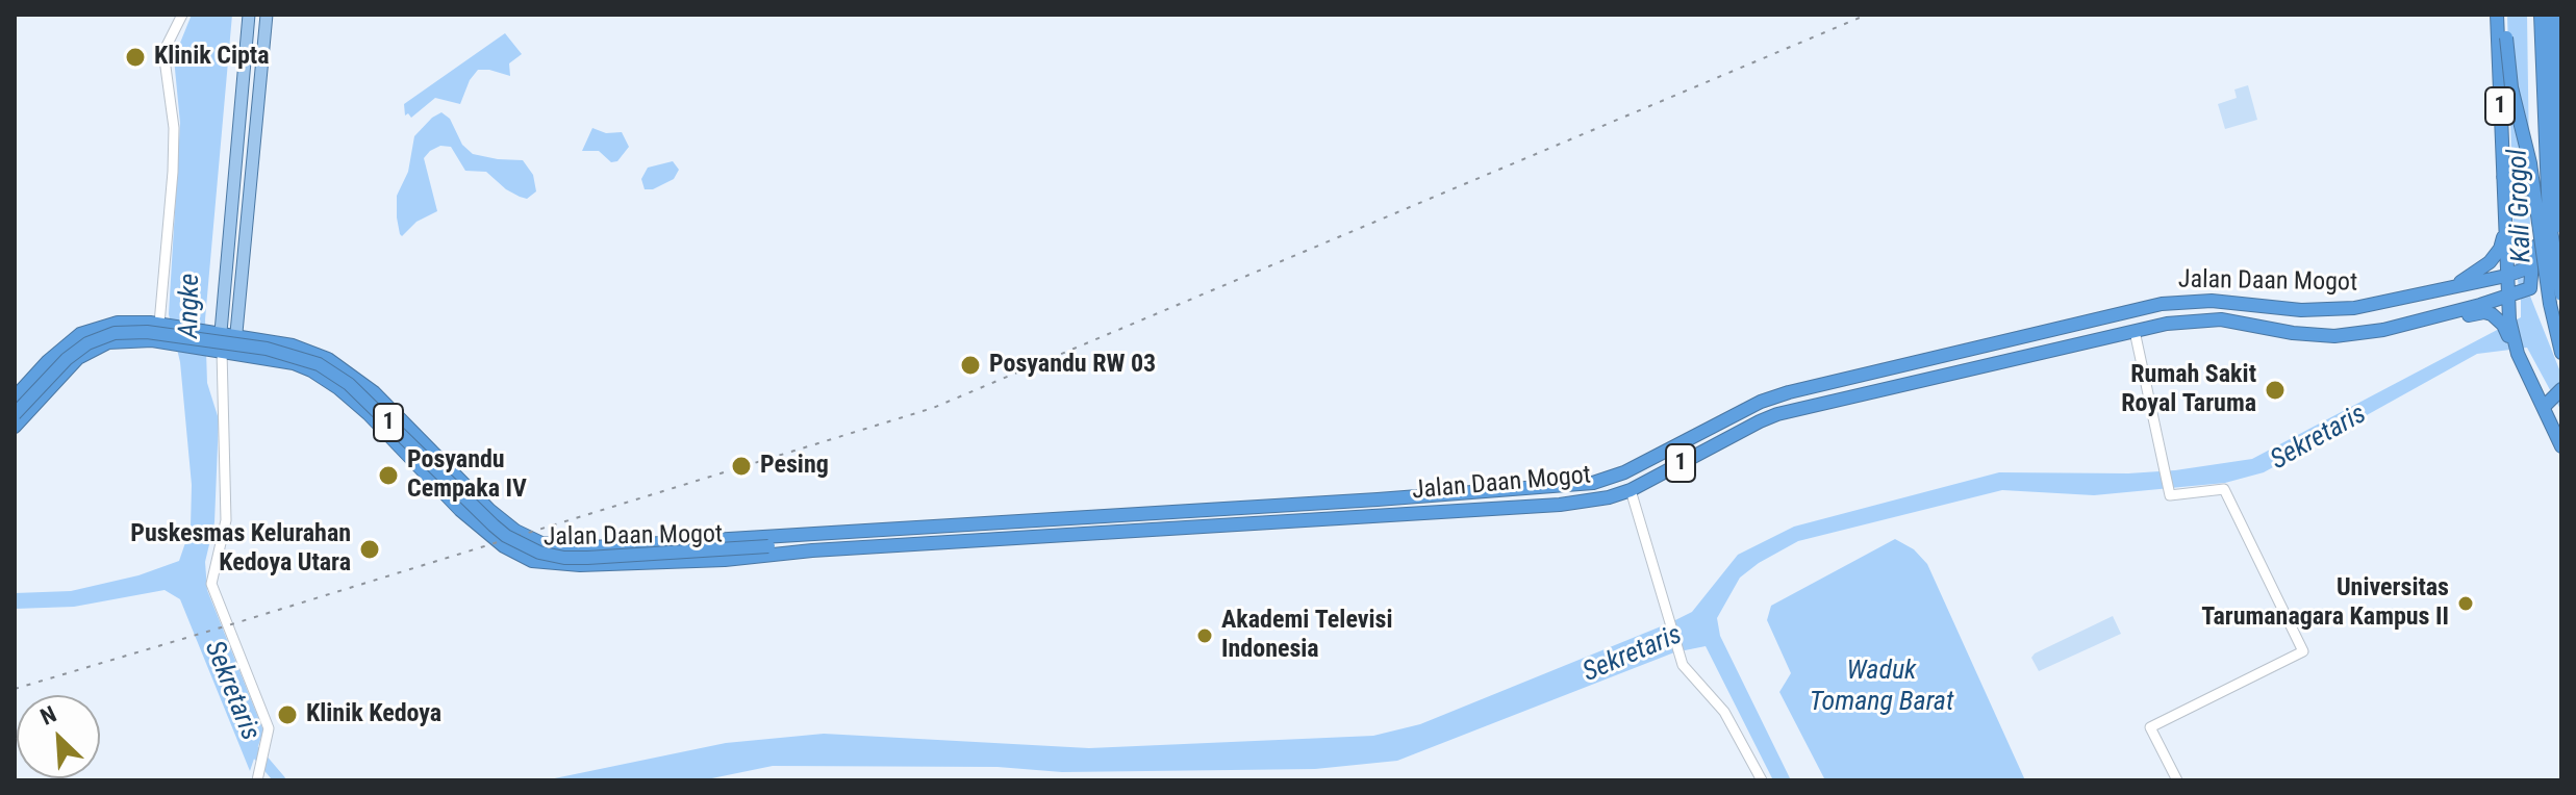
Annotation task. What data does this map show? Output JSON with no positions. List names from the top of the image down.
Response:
{
  "streets": {
    "highway": ["1", "Jalan Daan Mogot"]
  },
  "crossings": [
    ["1", "Jalan Daan Mogot"]
  ],
  "water": [
    "Kali Grogol",
    "Angke",
    "Sekretaris",
    "Waduk Tomang Barat"
  ],
  "places": [
    "Klinik Cipta",
    "Posyandu RW 03",
    "Rumah Sakit Royal Taruma",
    "Pesing",
    "Posyandu Cempaka IV",
    "Puskesmas Kelurahan Kedoya Utara",
    "Universitas Tarumanagara Kampus II",
    "Akademi Televisi Indonesia",
    "Klinik Kedoya"
  ],
  "north": "top left"
}
